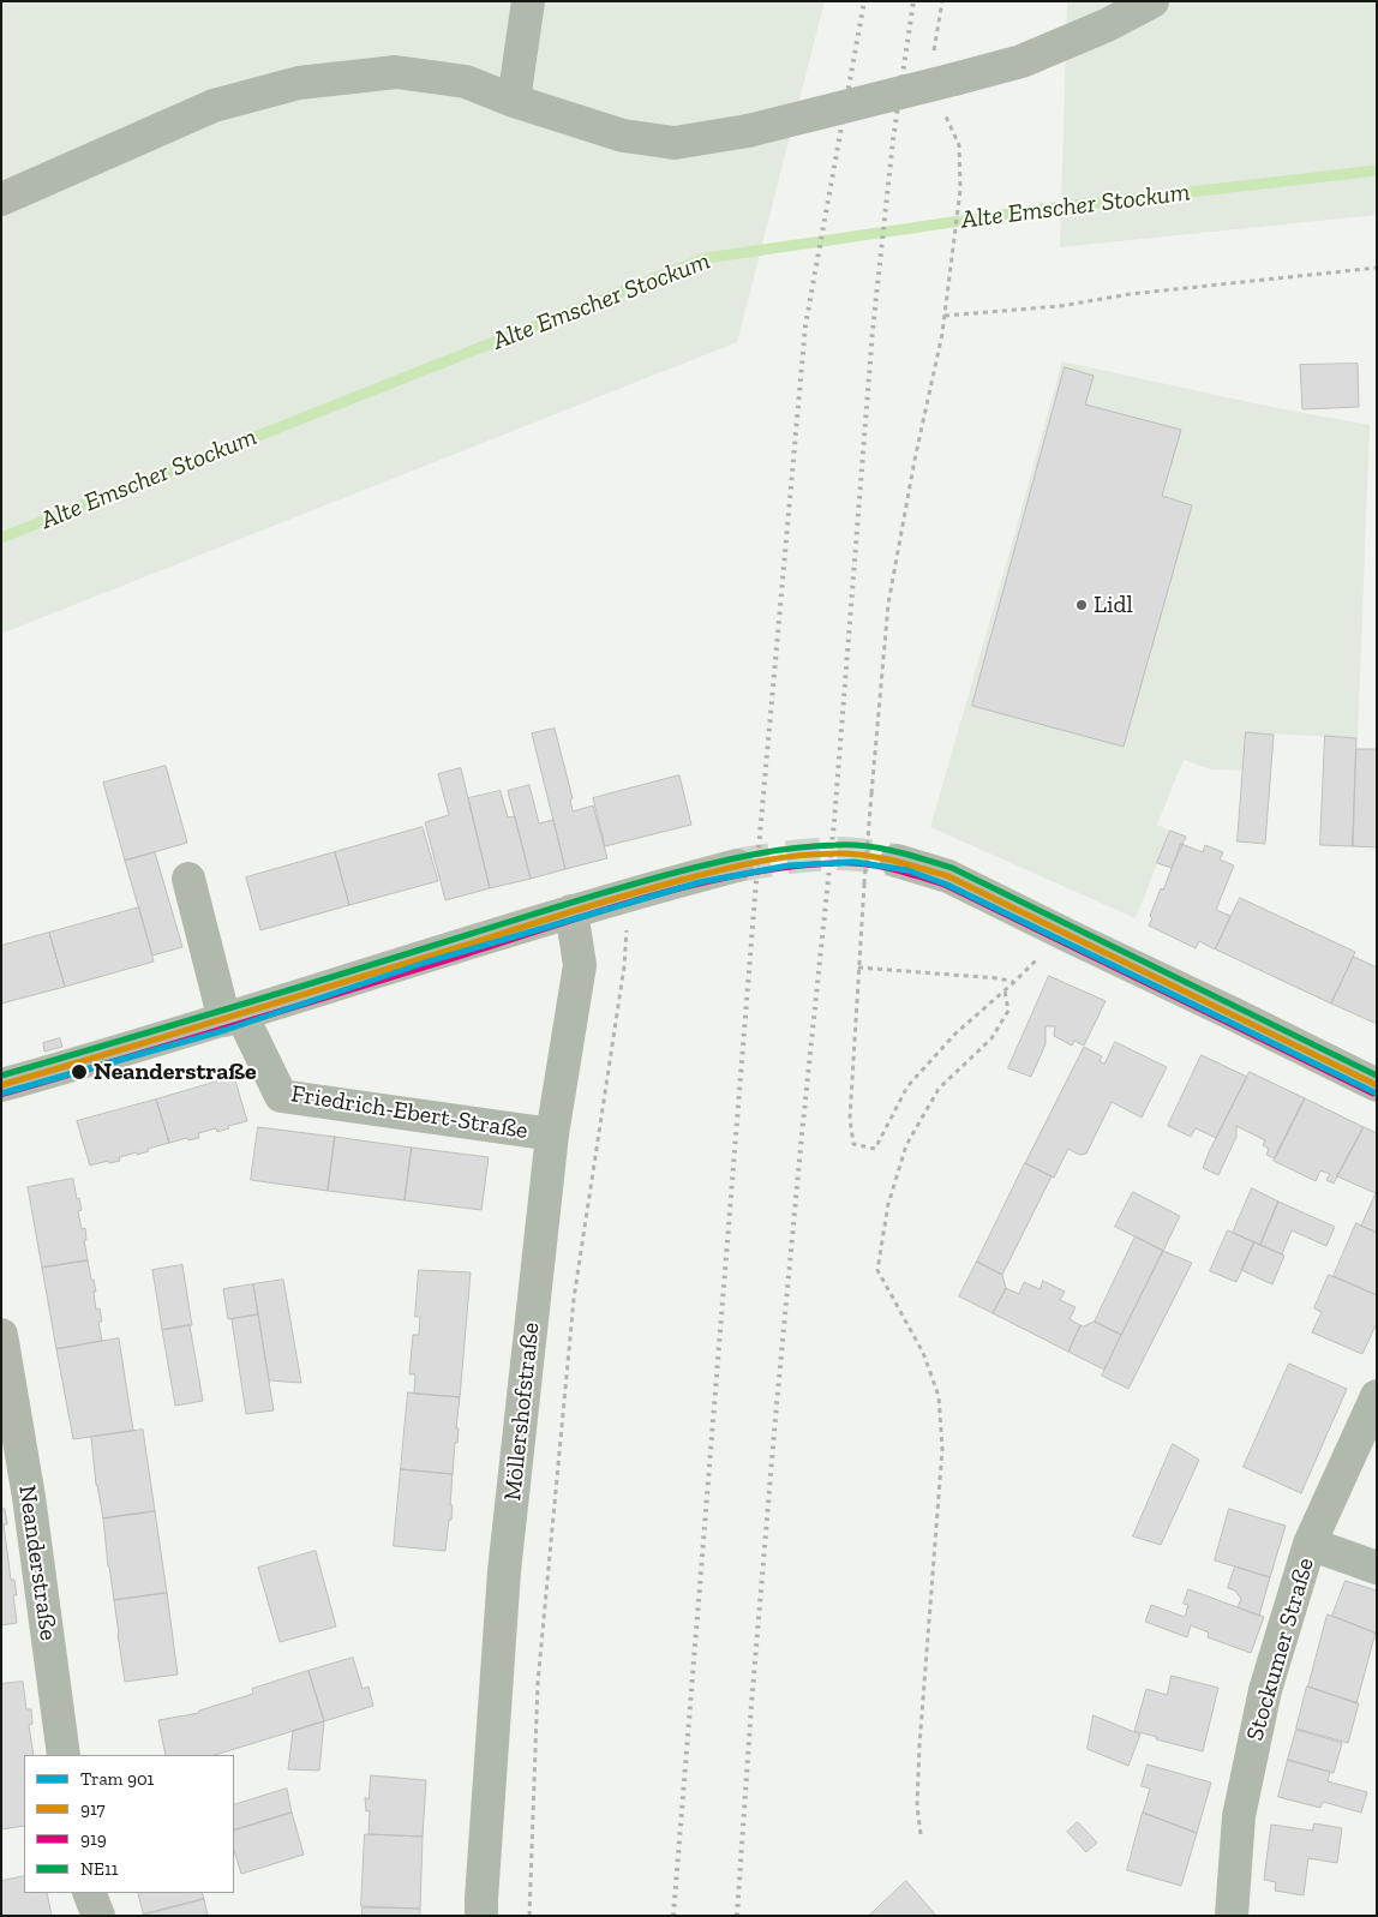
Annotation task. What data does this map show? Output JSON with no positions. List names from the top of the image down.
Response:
{
  "streets": {
    "street": [
      "Friedrich-Ebert-Straße",
      "Möllershofstraße",
      "Neanderstraße",
      "Stockumer Straße"
    ]
  },
  "crossings": [
    ["Friedrich-Ebert-Straße", "Möllershofstraße"]
  ],
  "water": ["Alte Emscher Stockum"],
  "places": ["Lidl", "Neanderstraße"],
  "lines": [
    "transit line NE11",
    "transit line 917",
    "tram line 901",
    "transit line 919"
  ],
  "legend": [
    "Tram 901",
    "917",
    "919",
    "NE11"
  ]
}
